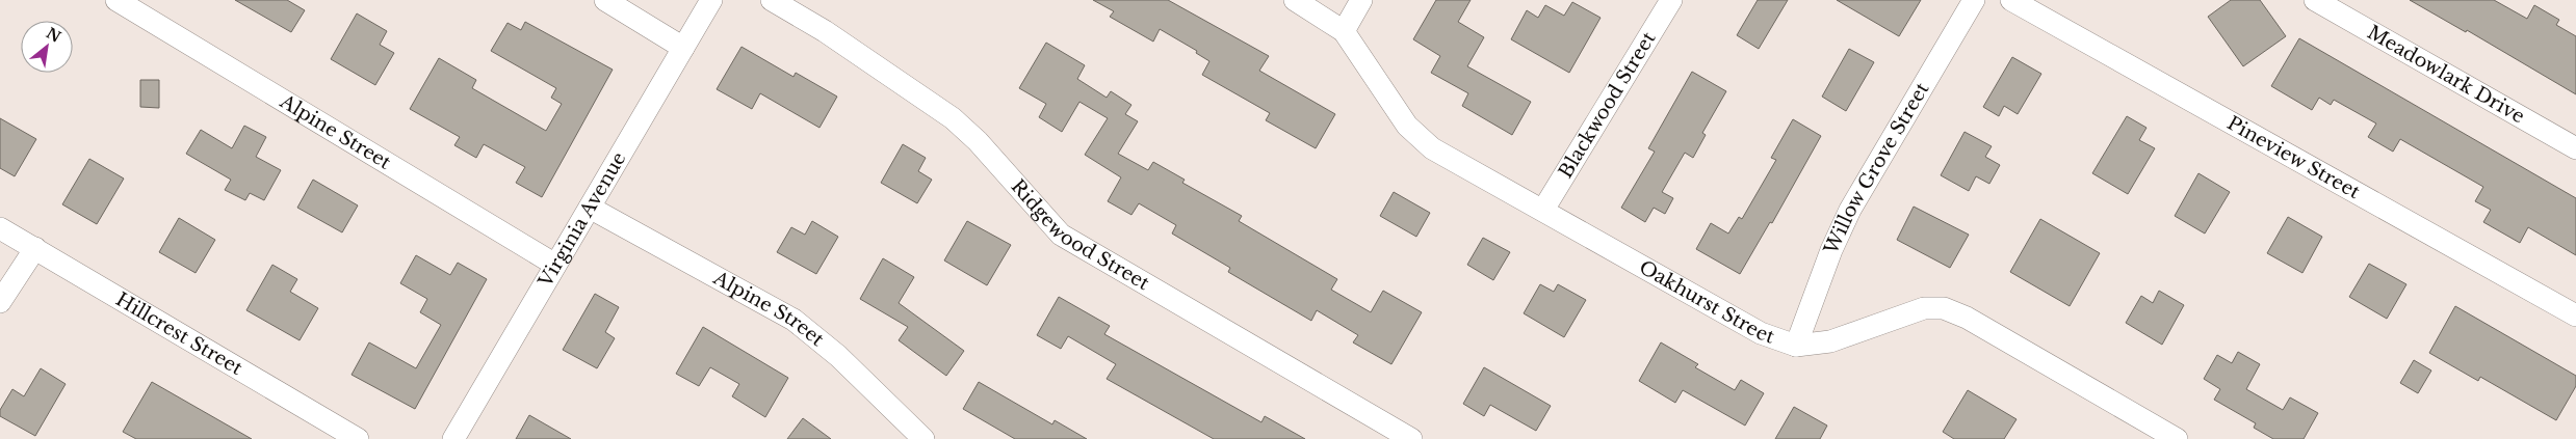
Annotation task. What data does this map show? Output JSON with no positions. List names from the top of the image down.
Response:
{
  "streets": {
    "street": [
      "Meadowlark Drive",
      "Blackwood Street",
      "Alpine Street",
      "Pineview Street",
      "Willow Grove Street",
      "Virginia Avenue",
      "Ridgewood Street",
      "Oakhurst Street",
      "Hillcrest Street"
    ]
  },
  "crossings": [
    ["Blackwood Street", "Oakhurst Street"],
    ["Alpine Street", "Virginia Avenue"],
    ["Willow Grove Street", "Oakhurst Street"]
  ],
  "north": "top right"
}
